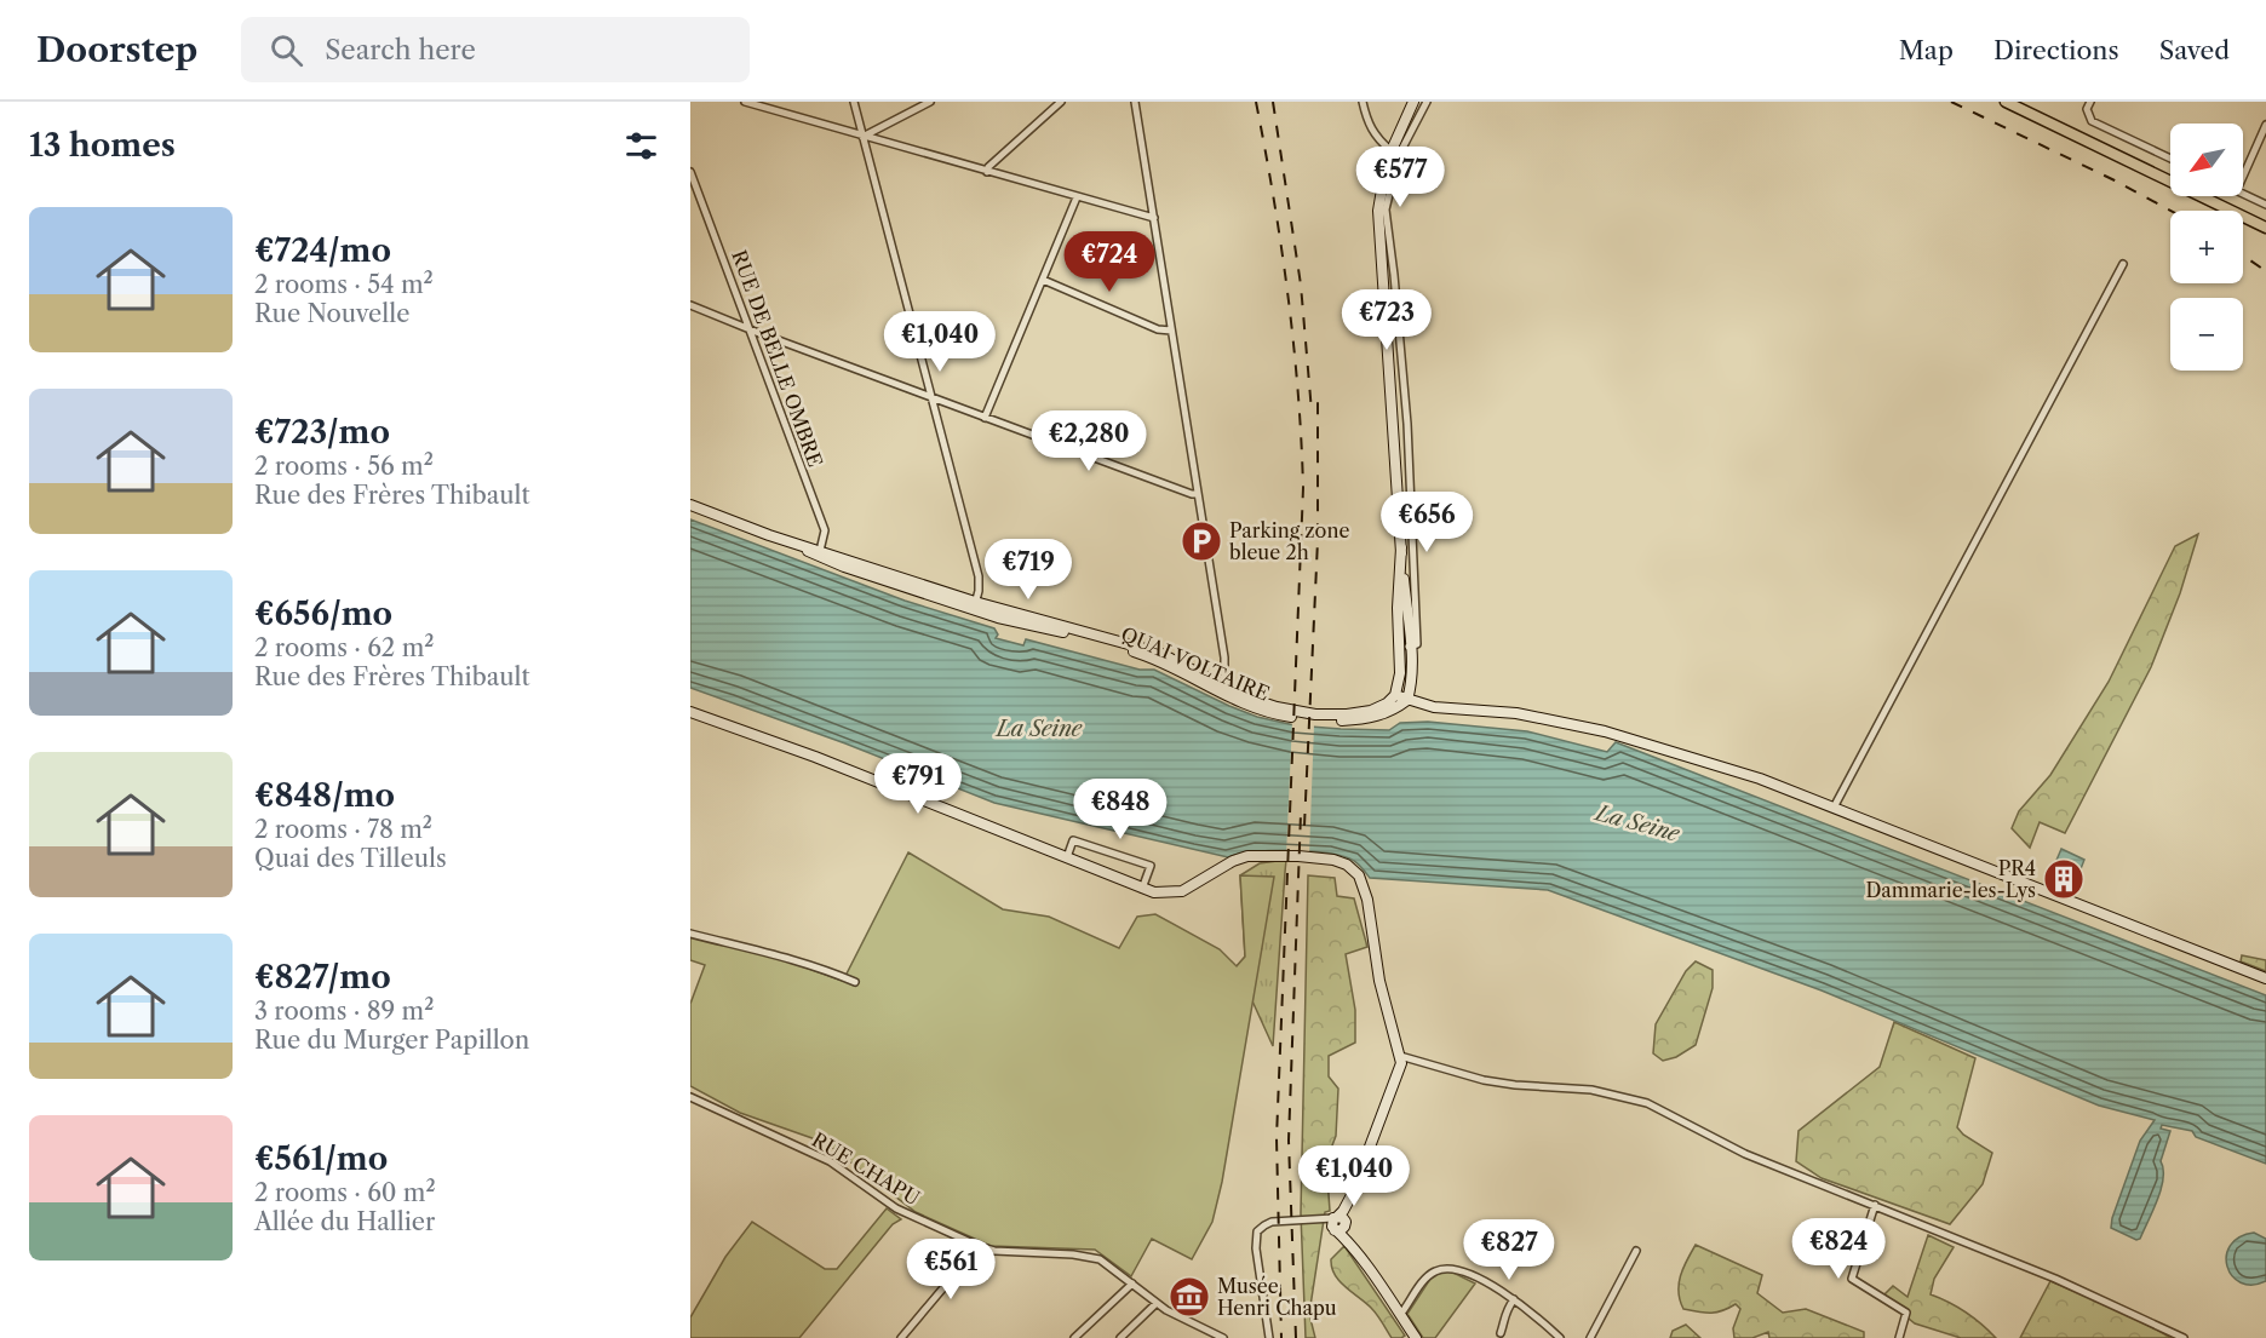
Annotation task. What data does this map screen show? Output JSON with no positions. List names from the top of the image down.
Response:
{
  "streets": {
    "street": ["RUE DE BELLE OMBRE", "QUAI VOLTAIRE", "RUE CHAPU"]
  },
  "crossings": [
    ["RUE DE BELLE OMBRE", "QUAI VOLTAIRE"]
  ],
  "water": ["La Seine"],
  "places": {
    "parking": ["Parking zone bleue 2h"],
    "building": ["PR4 Dammarie-les-Lys"],
    "museum": ["Musée Henri Chapu"]
  },
  "north": "bottom left",
  "page": {
    "header": "Doorstep",
    "search": "Search here",
    "nav": ["Map", "Directions", "Saved"],
    "heading": "13 homes",
    "map_buttons": ["+", "−"],
    "price": [
      "€577",
      "€724",
      "€723",
      "€1,040",
      "€2,280",
      "€656",
      "€719",
      "€791",
      "€848",
      "€1,040",
      "€824",
      "€827",
      "€561"
    ],
    "list": [
      {
        "name": "€724/mo",
        "note": "2 rooms · 54 m² · Rue Nouvelle"
      },
      {
        "name": "€723/mo",
        "note": "2 rooms · 56 m² · Rue des Frères Thibault"
      },
      {
        "name": "€656/mo",
        "note": "2 rooms · 62 m² · Rue des Frères Thibault"
      },
      {
        "name": "€848/mo",
        "note": "2 rooms · 78 m² · Quai des Tilleuls"
      },
      {
        "name": "€827/mo",
        "note": "3 rooms · 89 m² · Rue du Murger Papillon"
      },
      {
        "name": "€561/mo",
        "note": "2 rooms · 60 m² · Allée du Hallier"
      }
    ]
  }
}
